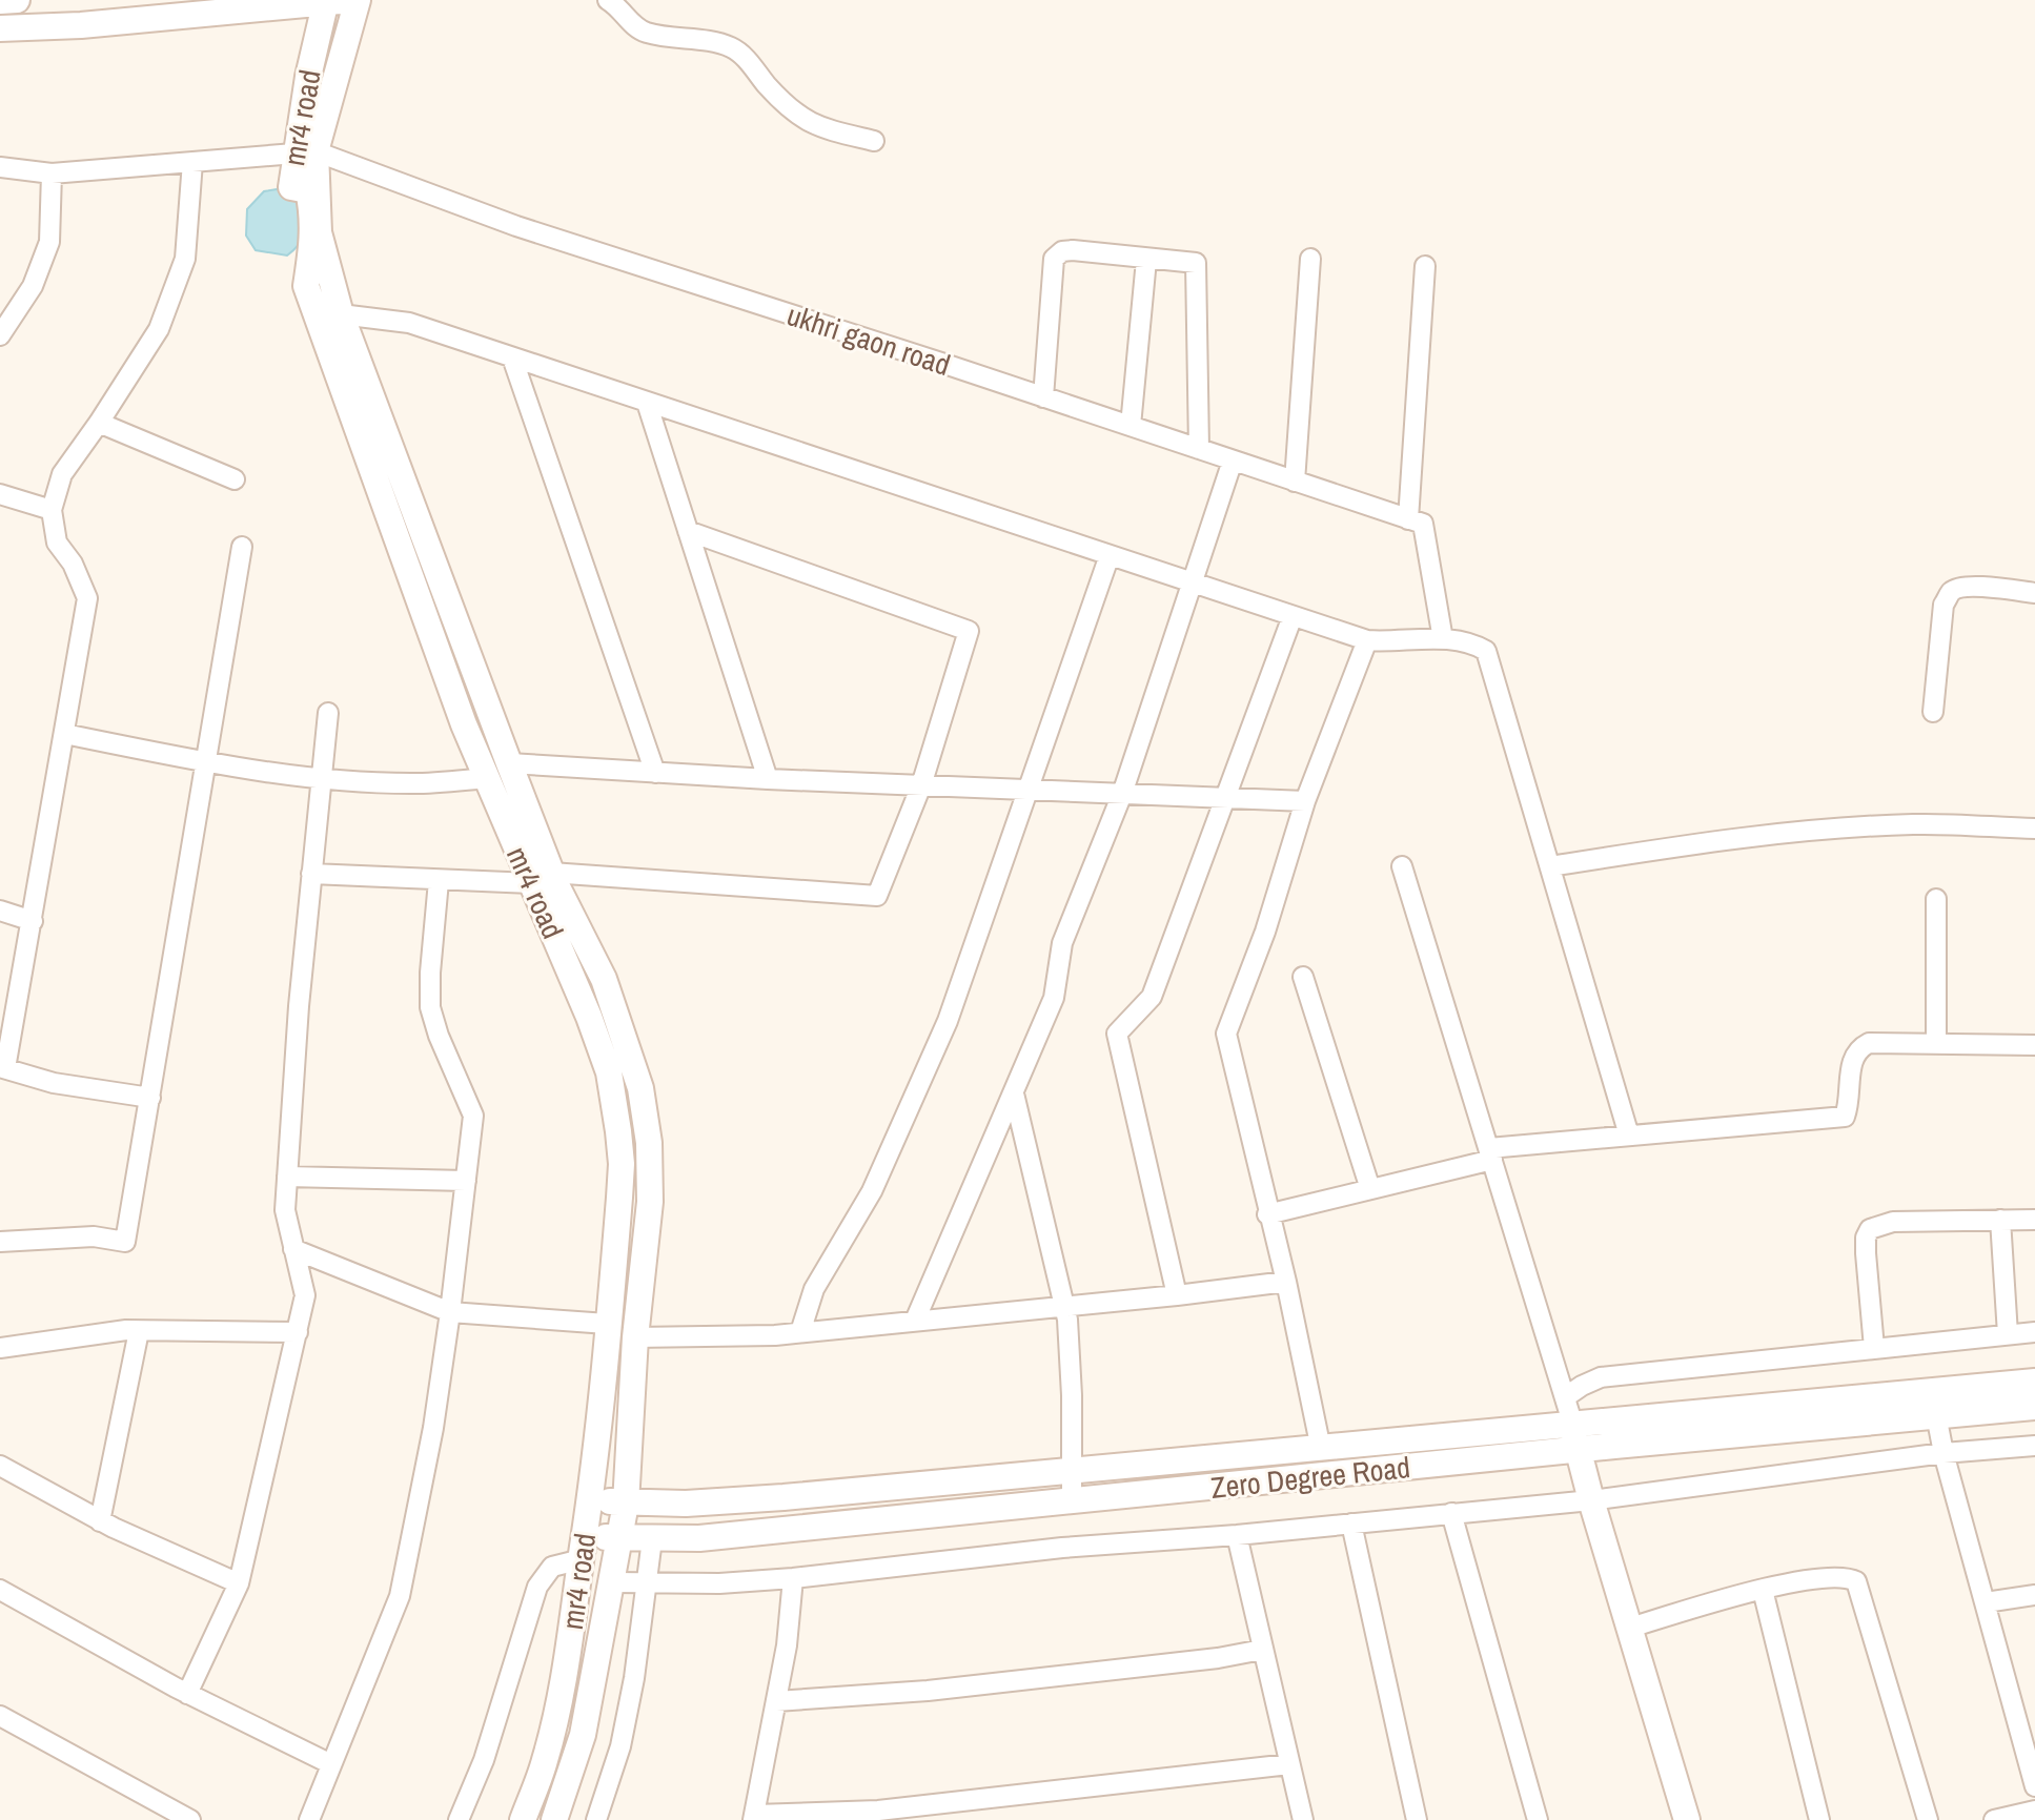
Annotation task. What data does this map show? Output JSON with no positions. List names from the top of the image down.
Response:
{
  "streets": {
    "street": ["mr4 road", "ukhri gaon road", "Zero Degree Road"]
  },
  "crossings": [
    ["mr4 road", "ukhri gaon road"],
    ["mr4 road", "Zero Degree Road"]
  ]
}
